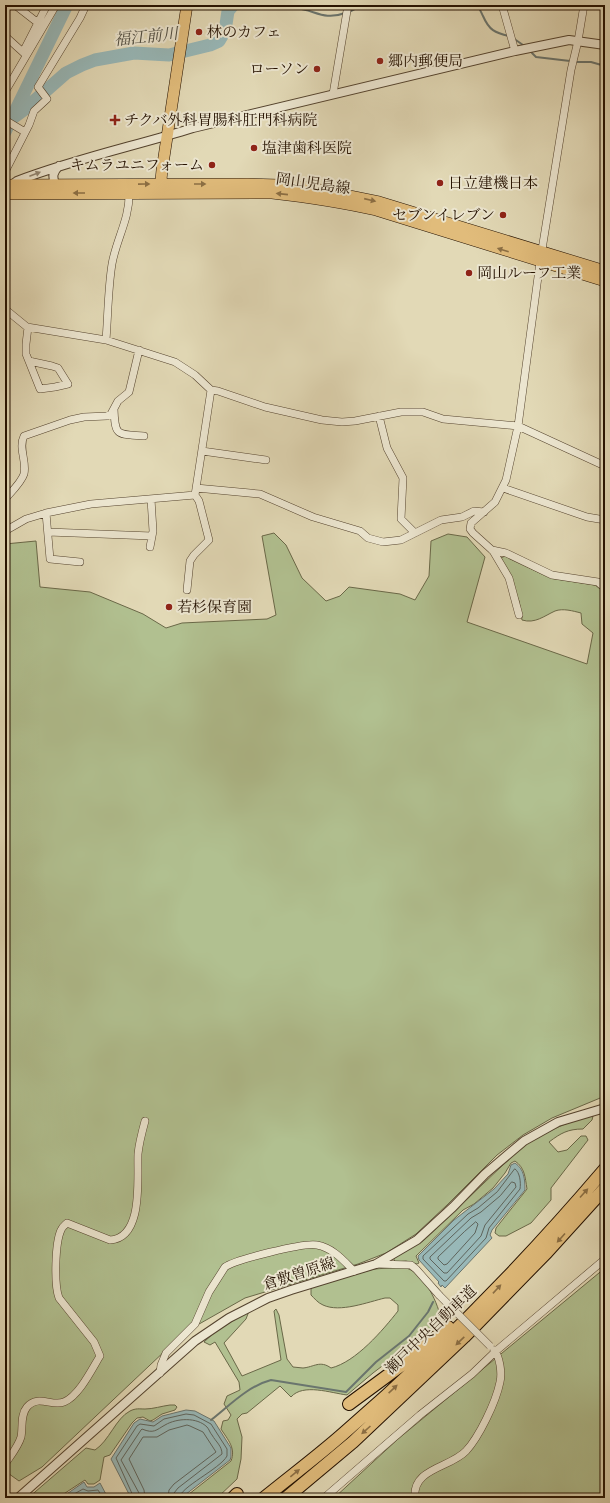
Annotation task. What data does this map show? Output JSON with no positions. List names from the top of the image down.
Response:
{
  "streets": {
    "highway": ["瀬戸中央自動車道"],
    "main road": ["岡山児島線"],
    "street": ["倉敷曽原線"]
  },
  "water": ["福江前川"],
  "places": {
    "other": [
      "林のカフェ",
      "郷内郵便局",
      "ローソン",
      "塩津歯科医院",
      "キムラユニフォーム",
      "日立建機日本",
      "セブンイレブン",
      "岡山ルーフ工業",
      "若杉保育園"
    ],
    "health": ["チクバ外科胃腸科肛門科病院"]
  }
}
